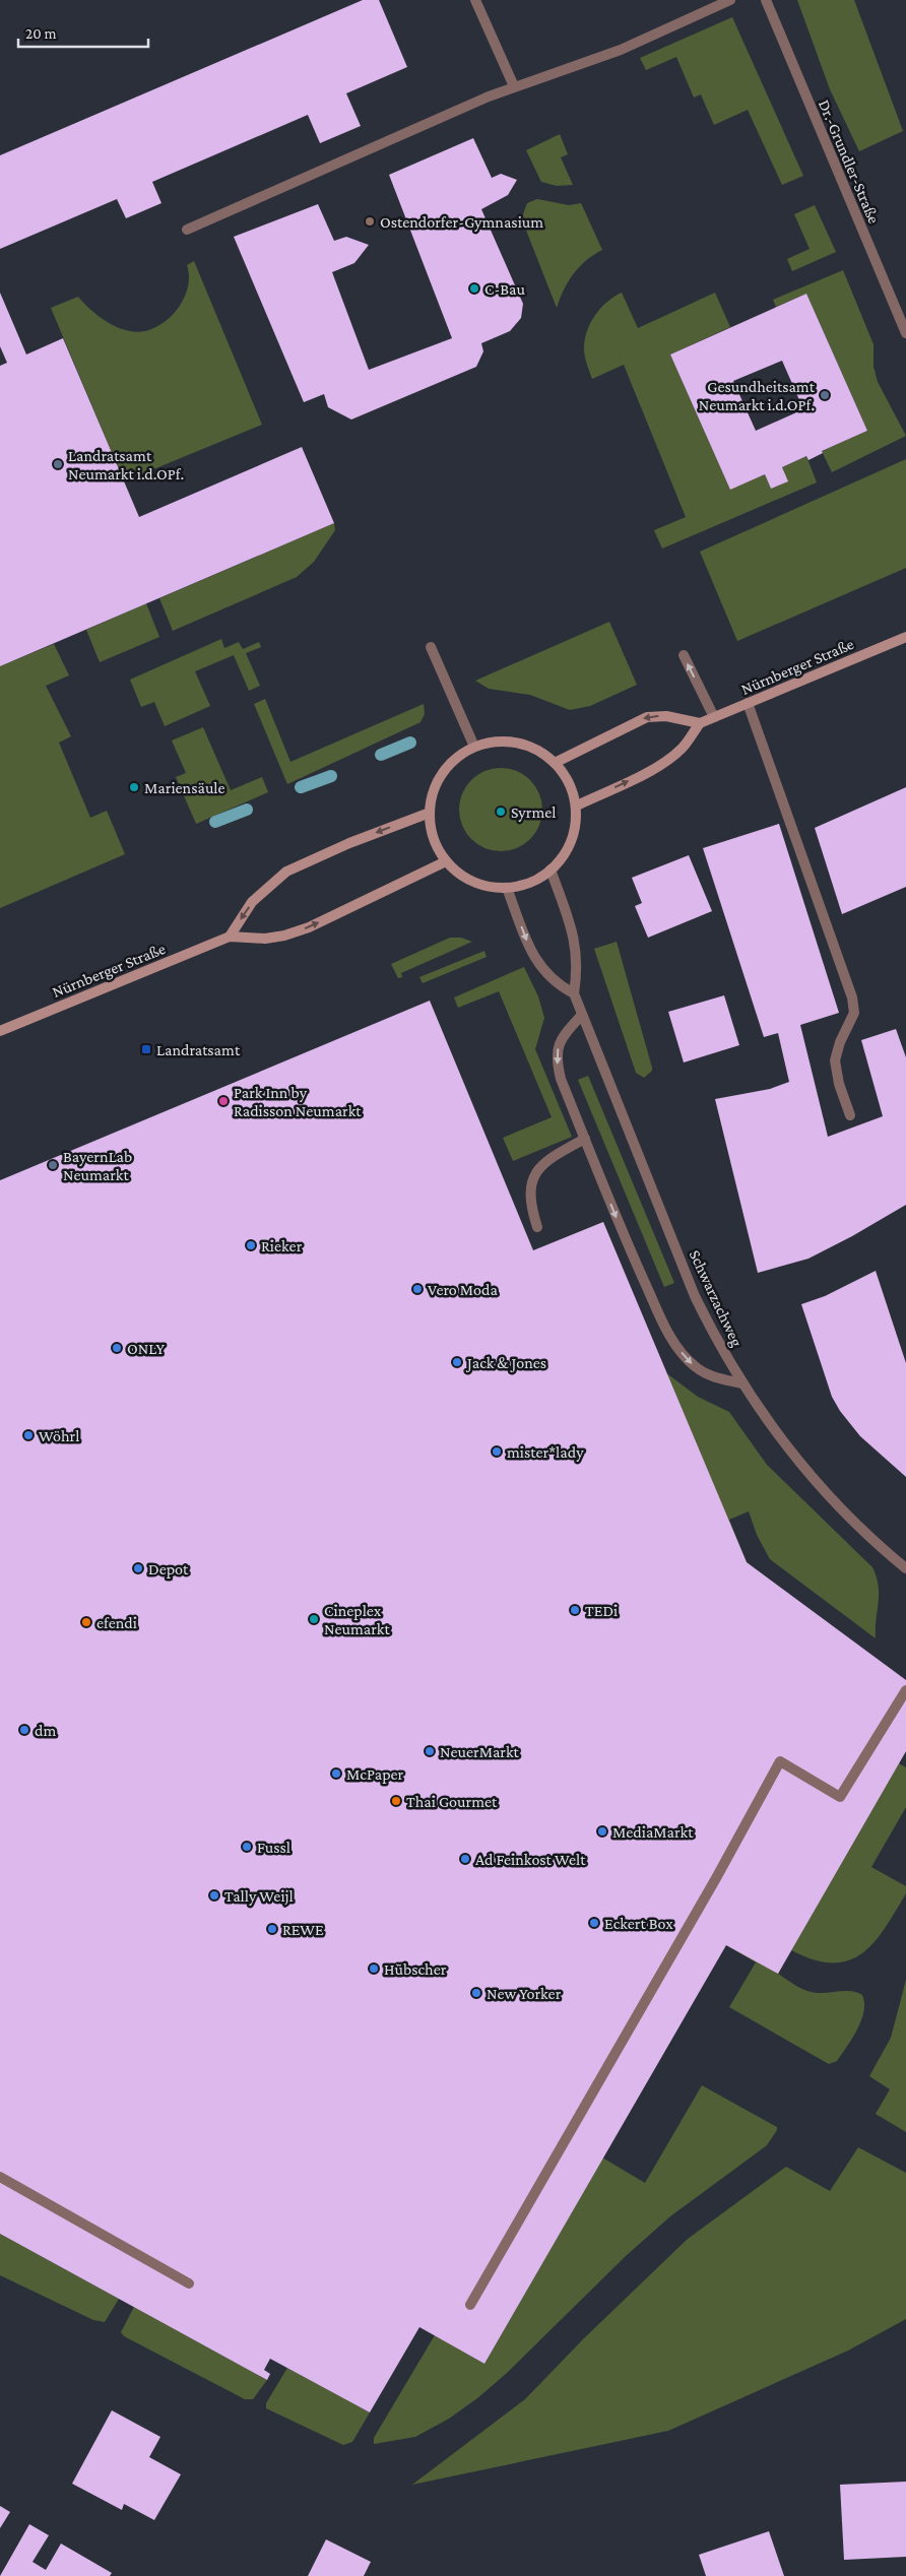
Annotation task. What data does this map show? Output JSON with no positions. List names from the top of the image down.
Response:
{
  "streets": {
    "main road": ["Nürnberger Straße"],
    "street": ["Dr.-Grundler-Straße", "Schwarzachweg"]
  },
  "crossings": [
    ["Nürnberger Straße", "Schwarzachweg"]
  ],
  "places": {
    "other": [
      "Ostendorfer-Gymnasium",
      "C-Bau",
      "Gesundheitsamt Neumarkt i.d.OPf.",
      "Landratsamt Neumarkt i.d.OPf.",
      "Mariensäule",
      "Syrmel",
      "Park Inn by Radisson Neumarkt",
      "BayernLab Neumarkt",
      "Rieker",
      "Vero Moda",
      "ONLY",
      "Jack & Jones",
      "Wöhrl",
      "mister*lady",
      "Depot",
      "TEDi",
      "Cineplex Neumarkt",
      "efendi",
      "dm",
      "NeuerMarkt",
      "McPaper",
      "Thai Gourmet",
      "MediaMarkt",
      "Fussl",
      "Ad Feinkost Welt",
      "Tally Weijl",
      "Eckert Box",
      "REWE",
      "Hübscher",
      "New Yorker"
    ],
    "transit": ["Landratsamt"]
  },
  "scale_bar": "20 m"
}
